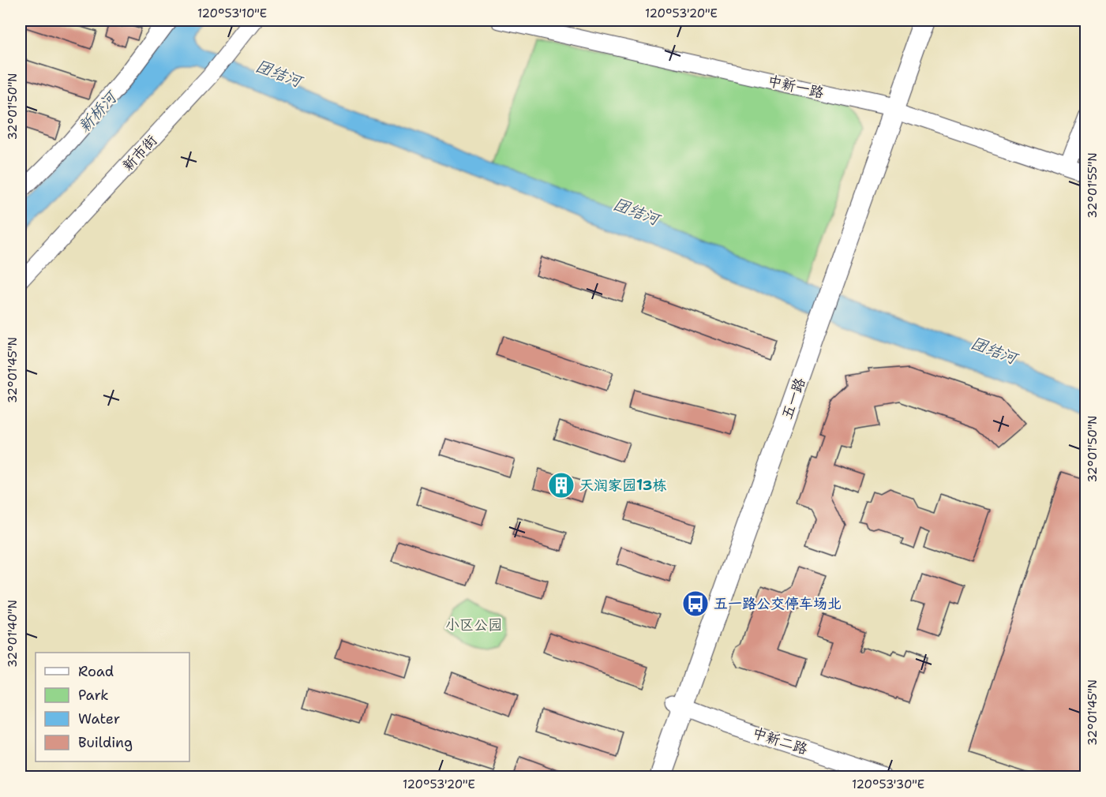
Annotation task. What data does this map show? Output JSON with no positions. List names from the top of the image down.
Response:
{
  "streets": {
    "main road": ["五一路"],
    "street": ["中新一路", "新市街", "中新二路"]
  },
  "crossings": [
    ["中新一路", "五一路"],
    ["五一路", "中新二路"]
  ],
  "water": ["团结河", "新桥河"],
  "parks": ["小区公园"],
  "places": {
    "building": ["天润家园13栋"],
    "bus stop": ["五一路公交停车场北"]
  },
  "legend": [
    "Road",
    "Park",
    "Water",
    "Building"
  ],
  "coordinates": [
    "120°53'10\"E",
    "120°53'20\"E",
    "32°01'50\"N",
    "32°01'55\"N",
    "32°01'45\"N",
    "32°01'40\"N",
    "120°53'30\"E"
  ]
}
